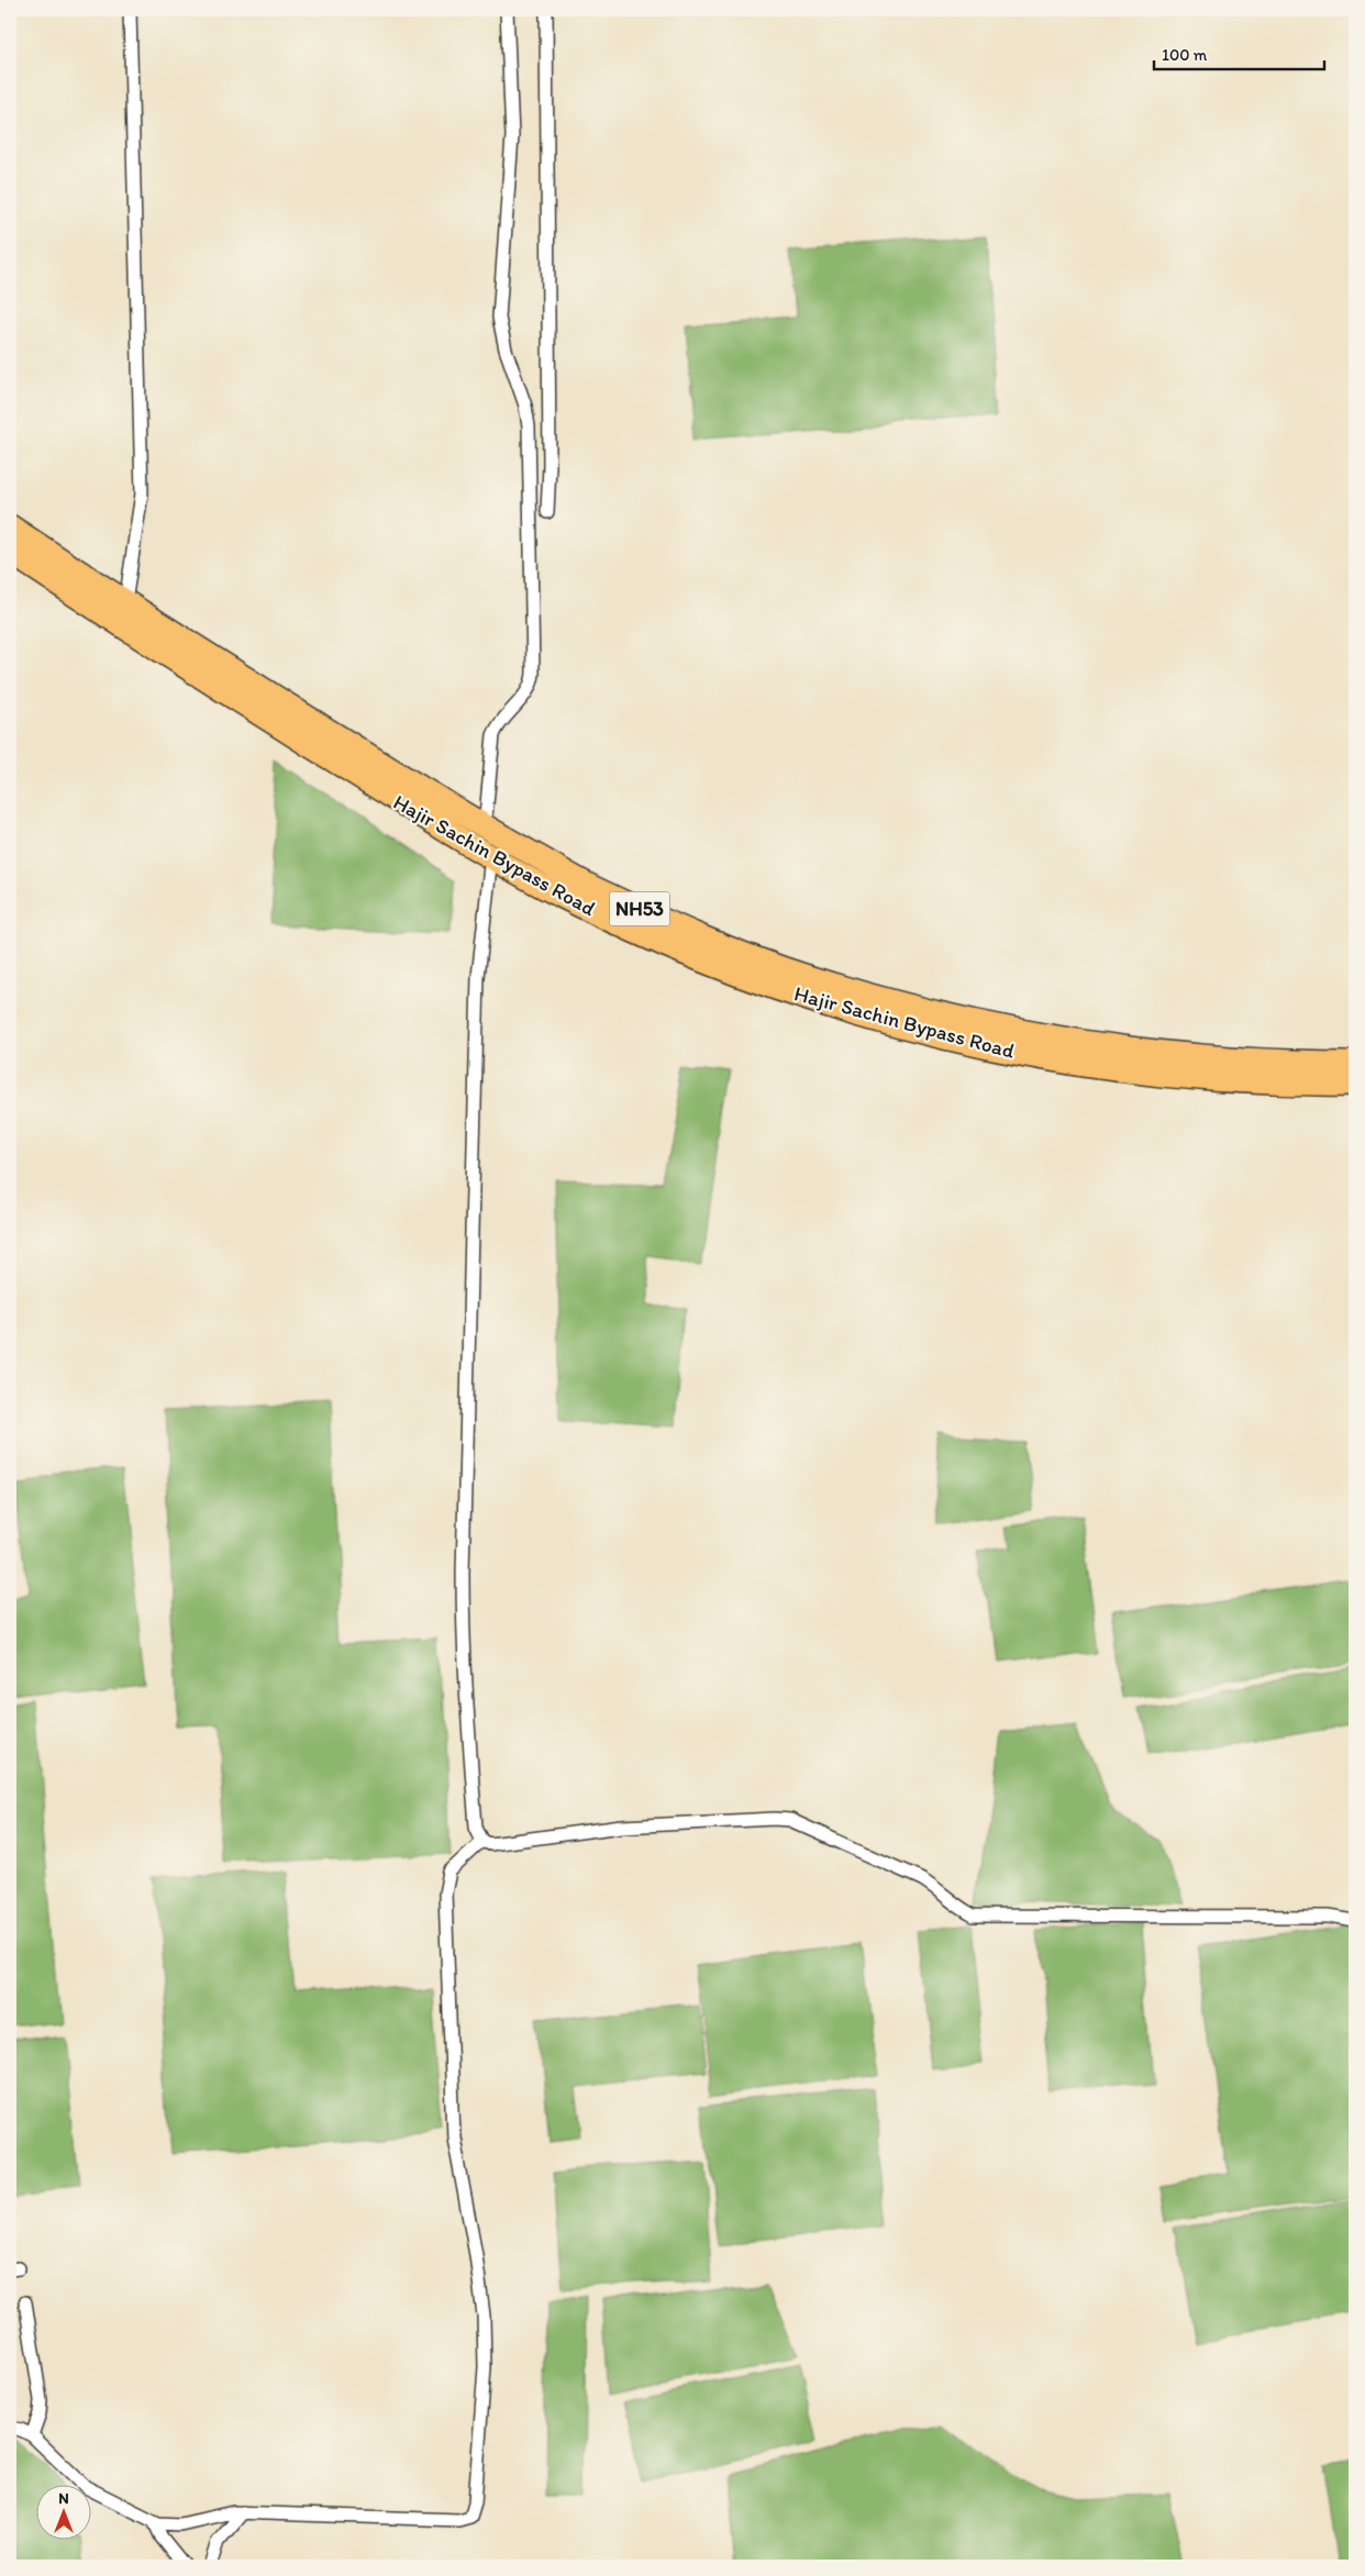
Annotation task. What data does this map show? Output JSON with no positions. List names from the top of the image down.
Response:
{
  "streets": {
    "highway": ["Hajir Sachin Bypass Road", "NH53"]
  },
  "scale_bar": "100 m",
  "north": "top"
}
